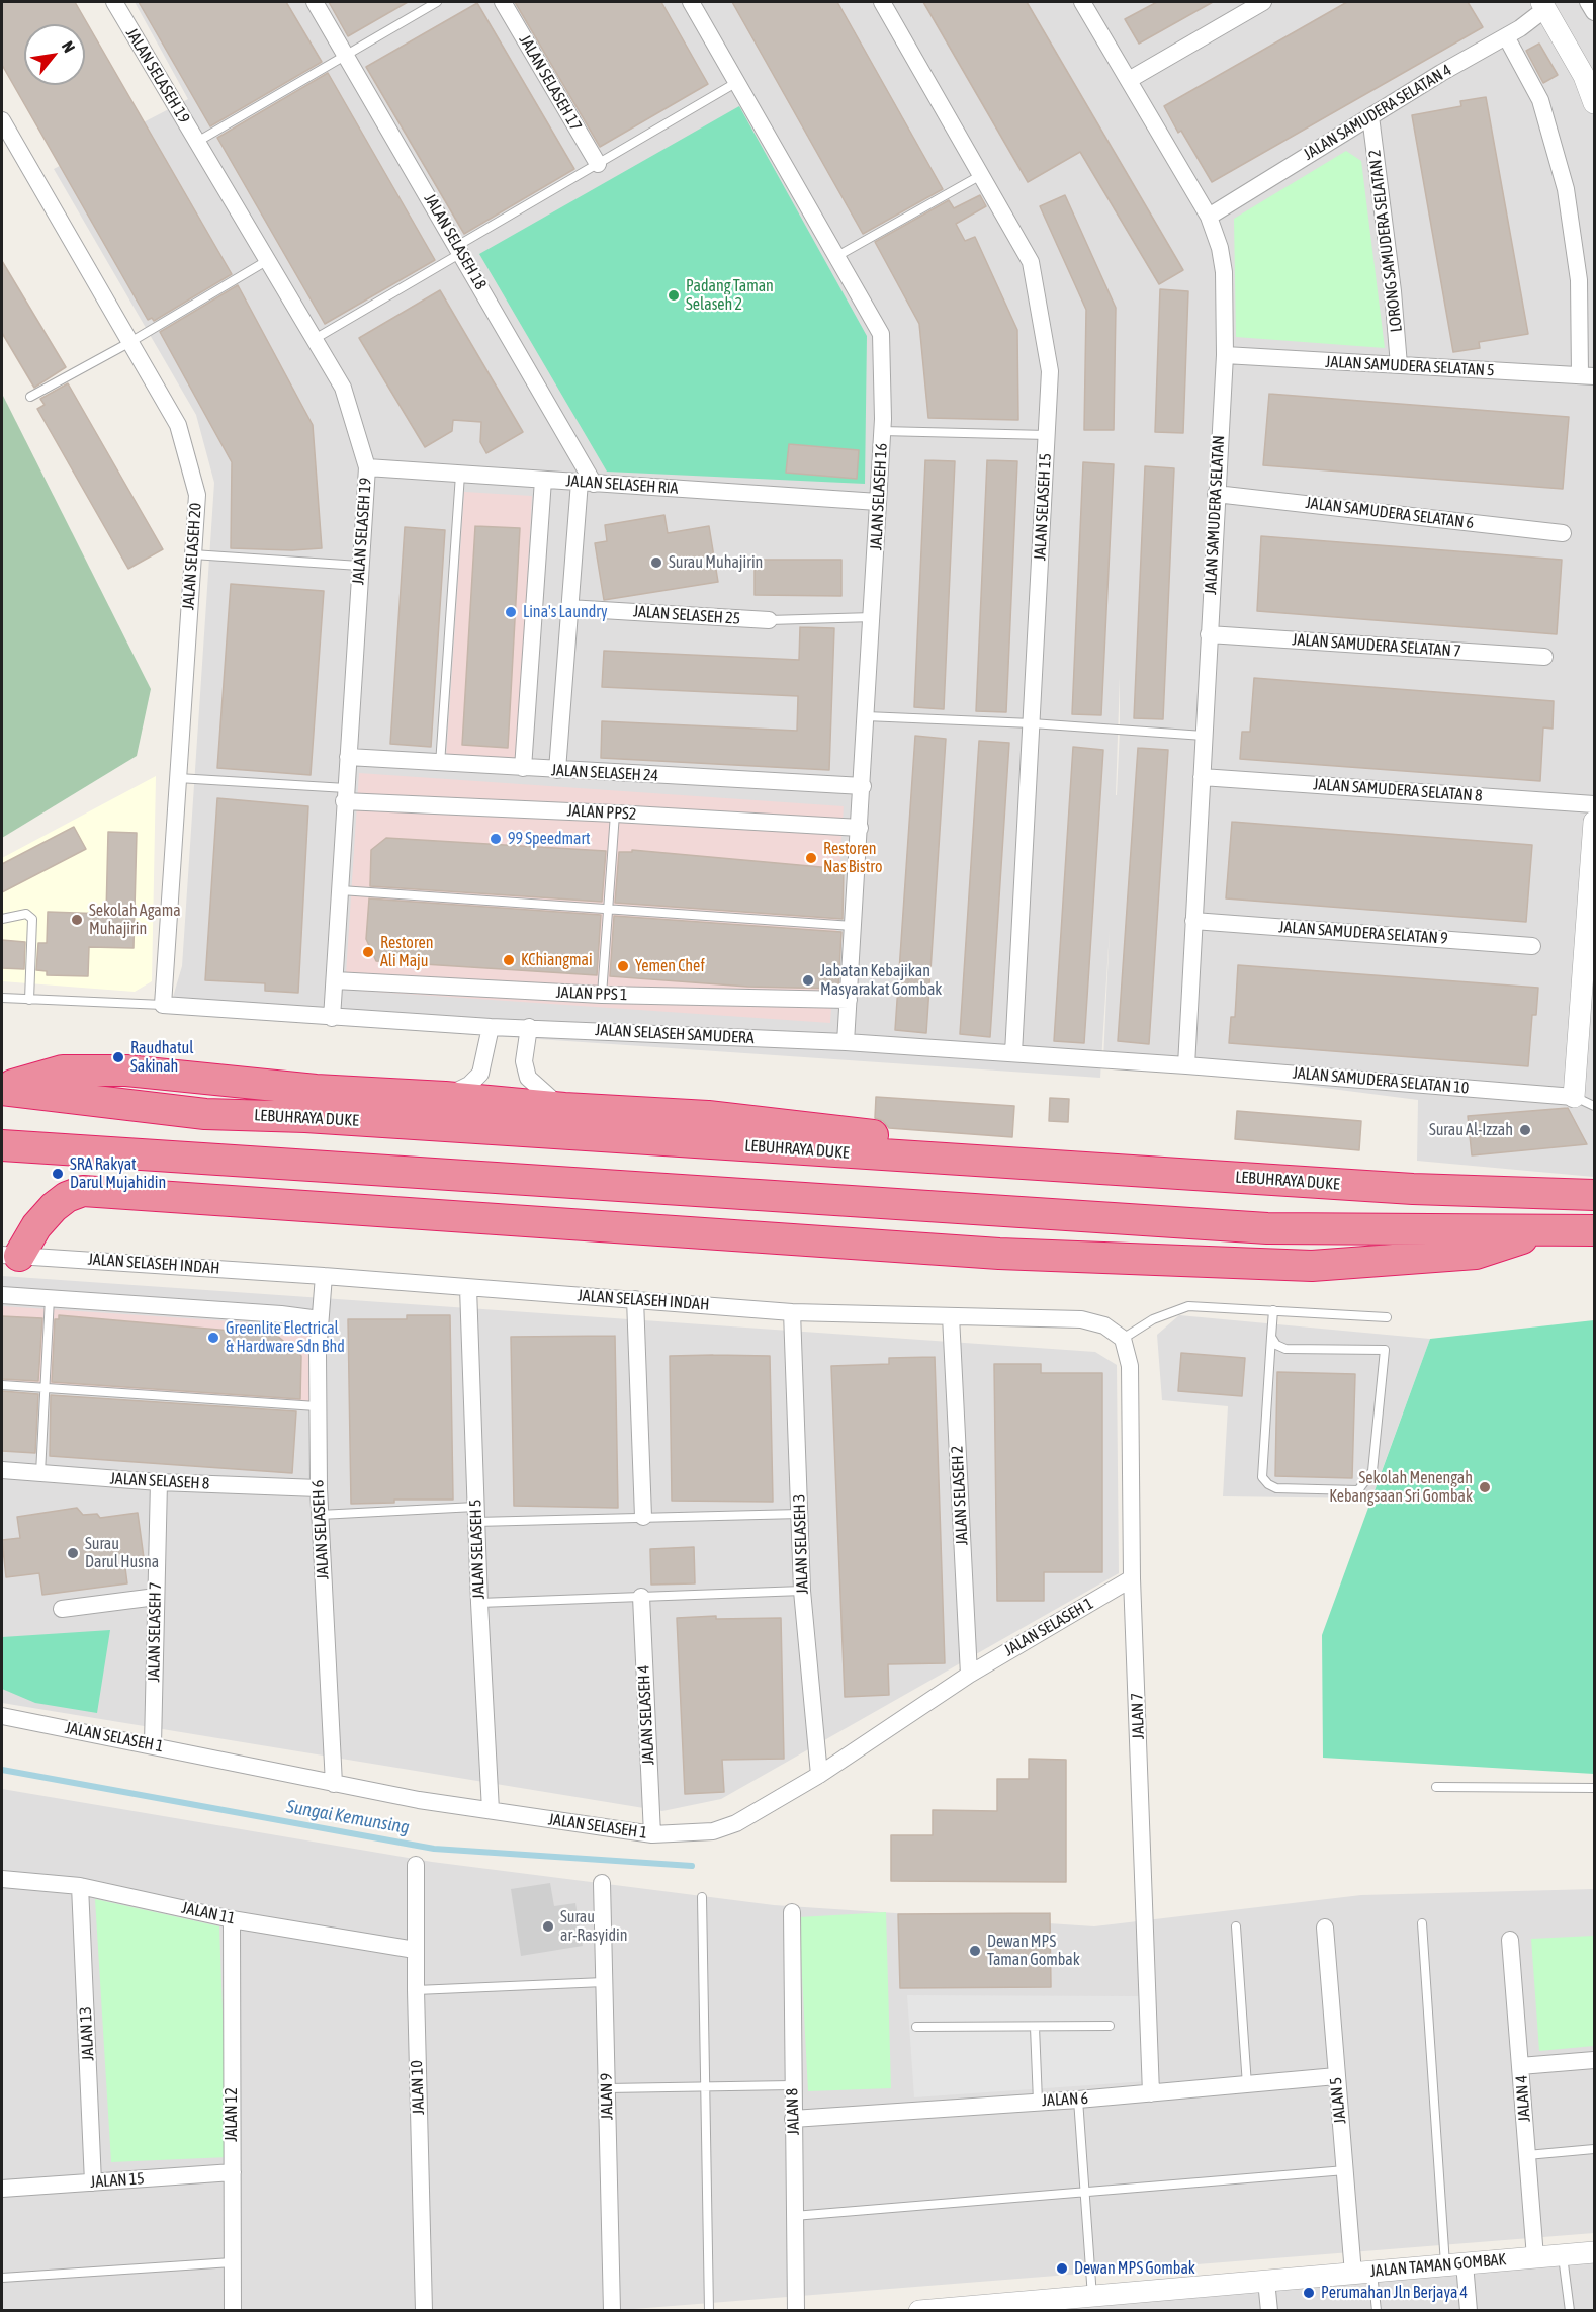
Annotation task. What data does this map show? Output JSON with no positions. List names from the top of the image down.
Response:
{
  "streets": {
    "highway": ["LEBUHRAYA DUKE"],
    "street": [
      "JALAN SELASEH 19",
      "JALAN SELASEH 17",
      "JALAN SAMUDERA SELATAN 4",
      "LORONG SAMUDERA SELATAN 2",
      "JALAN SELASEH 18",
      "JALAN SAMUDERA SELATAN 5",
      "JALAN SELASEH RIA",
      "JALAN SELASEH 16",
      "JALAN SELASEH 15",
      "JALAN SAMUDERA SELATAN 6",
      "JALAN SAMUDERA SELATAN",
      "JALAN SELASEH 20",
      "JALAN SELASEH 25",
      "JALAN SAMUDERA SELATAN 7",
      "JALAN SELASEH 24",
      "JALAN SAMUDERA SELATAN 8",
      "JALAN PPS2",
      "JALAN SAMUDERA SELATAN 9",
      "JALAN PPS 1",
      "JALAN SELASEH SAMUDERA",
      "JALAN SAMUDERA SELATAN 10",
      "JALAN SELASEH INDAH",
      "JALAN SELASEH 8",
      "JALAN SELASEH 2",
      "JALAN SELASEH 6",
      "JALAN SELASEH 3",
      "JALAN SELASEH 5",
      "JALAN SELASEH 1",
      "JALAN SELASEH 7",
      "JALAN SELASEH 4",
      "JALAN 7",
      "JALAN 11",
      "JALAN 13",
      "JALAN 10",
      "JALAN 9",
      "JALAN 4",
      "JALAN 6",
      "JALAN 5",
      "JALAN 8",
      "JALAN 12",
      "JALAN 15",
      "JALAN TAMAN GOMBAK"
    ]
  },
  "crossings": [
    ["JALAN SELASEH 19", "JALAN SELASEH RIA"],
    ["JALAN SELASEH 19", "JALAN SELASEH 24"],
    ["JALAN SELASEH 19", "JALAN PPS2"],
    ["JALAN SELASEH 19", "JALAN PPS 1"],
    ["JALAN SELASEH 19", "JALAN SELASEH SAMUDERA"],
    ["JALAN SAMUDERA SELATAN 4", "LORONG SAMUDERA SELATAN 2"],
    ["JALAN SAMUDERA SELATAN 4", "JALAN SAMUDERA SELATAN"],
    ["LORONG SAMUDERA SELATAN 2", "JALAN SAMUDERA SELATAN 5"],
    ["JALAN SELASEH 18", "JALAN SELASEH RIA"],
    ["JALAN SAMUDERA SELATAN 5", "JALAN SAMUDERA SELATAN"],
    ["JALAN SELASEH RIA", "JALAN SELASEH 16"],
    ["JALAN SELASEH 16", "JALAN SELASEH 24"],
    ["JALAN SELASEH 16", "JALAN PPS2"],
    ["JALAN SELASEH 16", "JALAN PPS 1"],
    ["JALAN SELASEH 16", "JALAN SELASEH SAMUDERA"],
    ["JALAN SELASEH 15", "JALAN SELASEH SAMUDERA"],
    ["JALAN SAMUDERA SELATAN 6", "JALAN SAMUDERA SELATAN"],
    ["JALAN SAMUDERA SELATAN", "JALAN SAMUDERA SELATAN 7"],
    ["JALAN SAMUDERA SELATAN", "JALAN SAMUDERA SELATAN 8"],
    ["JALAN SAMUDERA SELATAN", "JALAN SAMUDERA SELATAN 9"],
    ["JALAN SAMUDERA SELATAN", "JALAN SELASEH SAMUDERA"],
    ["JALAN SAMUDERA SELATAN", "JALAN SAMUDERA SELATAN 10"],
    ["JALAN SELASEH 20", "JALAN SELASEH SAMUDERA"],
    ["JALAN SELASEH SAMUDERA", "JALAN SAMUDERA SELATAN 10"],
    ["JALAN SELASEH INDAH", "JALAN SELASEH 2"],
    ["JALAN SELASEH INDAH", "JALAN SELASEH 6"],
    ["JALAN SELASEH INDAH", "JALAN SELASEH 3"],
    ["JALAN SELASEH INDAH", "JALAN SELASEH 5"],
    ["JALAN SELASEH INDAH", "JALAN 7"],
    ["JALAN SELASEH 8", "JALAN SELASEH 6"],
    ["JALAN SELASEH 8", "JALAN SELASEH 7"],
    ["JALAN SELASEH 2", "JALAN SELASEH 1"],
    ["JALAN SELASEH 6", "JALAN SELASEH 1"],
    ["JALAN SELASEH 3", "JALAN SELASEH 1"],
    ["JALAN SELASEH 5", "JALAN SELASEH 1"],
    ["JALAN SELASEH 1", "JALAN SELASEH 7"],
    ["JALAN SELASEH 1", "JALAN SELASEH 4"],
    ["JALAN SELASEH 1", "JALAN 7"],
    ["JALAN 7", "JALAN 6"],
    ["JALAN 11", "JALAN 13"],
    ["JALAN 11", "JALAN 10"],
    ["JALAN 11", "JALAN 12"],
    ["JALAN 13", "JALAN 15"],
    ["JALAN 4", "JALAN TAMAN GOMBAK"],
    ["JALAN 6", "JALAN 5"],
    ["JALAN 6", "JALAN 8"],
    ["JALAN 5", "JALAN TAMAN GOMBAK"],
    ["JALAN 12", "JALAN 15"]
  ],
  "water": ["Sungai Kemunsing"],
  "places": [
    "Padang Taman Selaseh 2",
    "Surau Muhajirin",
    "Lina's Laundry",
    "99 Speedmart",
    "Restoren Nas Bistro",
    "Sekolah Agama Muhajirin",
    "Restoren Ali Maju",
    "KChiangmai",
    "Yemen Chef",
    "Jabatan Kebajikan Masyarakat Gombak",
    "Raudhatul Sakinah",
    "Surau Al-Izzah",
    "SRA Rakyat Darul Mujahidin",
    "Greenlite Electrical & Hardware Sdn Bhd",
    "Sekolah Menengah Kebangsaan Sri Gombak",
    "Surau Darul Husna",
    "Surau ar-Rasyidin",
    "Dewan MPS Taman Gombak",
    "Dewan MPS Gombak",
    "Perumahan Jln Berjaya 4"
  ],
  "north": "top right"
}
